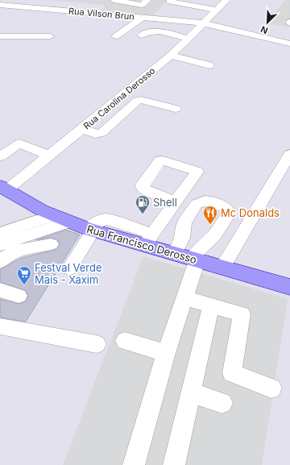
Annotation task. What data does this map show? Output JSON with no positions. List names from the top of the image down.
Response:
{
  "streets": {
    "main road": ["Rua Francisco Derosso"],
    "street": ["Rua Vilson Brun", "Rua Carolina Derosso"]
  },
  "crossings": [
    ["Rua Vilson Brun", "Rua Carolina Derosso"],
    ["Rua Carolina Derosso", "Rua Francisco Derosso"]
  ],
  "places": {
    "fuel station": ["Shell"],
    "restaurant": ["Mc Donalds"],
    "supermarket": ["Festval Verde Mais - Xaxim"]
  },
  "north": "bottom left"
}
